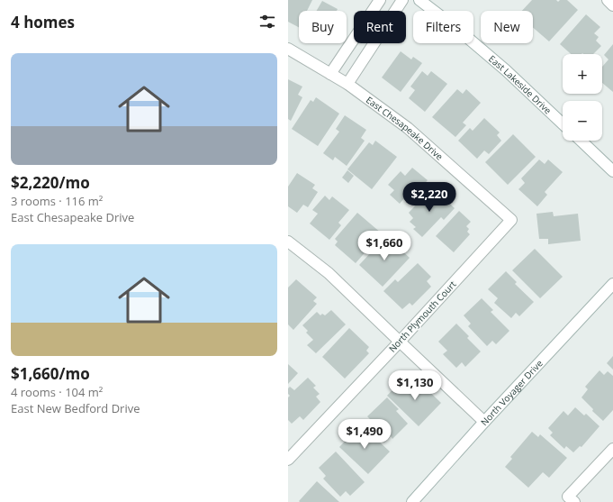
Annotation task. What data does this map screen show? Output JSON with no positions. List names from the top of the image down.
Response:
{
  "streets": {
    "street": [
      "East Lakeside Drive",
      "East Chesapeake Drive",
      "North Plymouth Court",
      "North Voyager Drive"
    ]
  },
  "crossings": [
    ["East Chesapeake Drive", "North Plymouth Court"]
  ],
  "page": {
    "heading": "4 homes",
    "chip": [
      "Buy",
      "Rent",
      "Filters",
      "New"
    ],
    "list": [
      {
        "name": "$2,220/mo",
        "note": "3 rooms · 116 m² · East Chesapeake Drive"
      },
      {
        "name": "$1,660/mo",
        "note": "4 rooms · 104 m² · East New Bedford Drive"
      }
    ],
    "map_buttons": ["+", "−"],
    "price": [
      "$2,220",
      "$1,660",
      "$1,130",
      "$1,490"
    ]
  }
}
